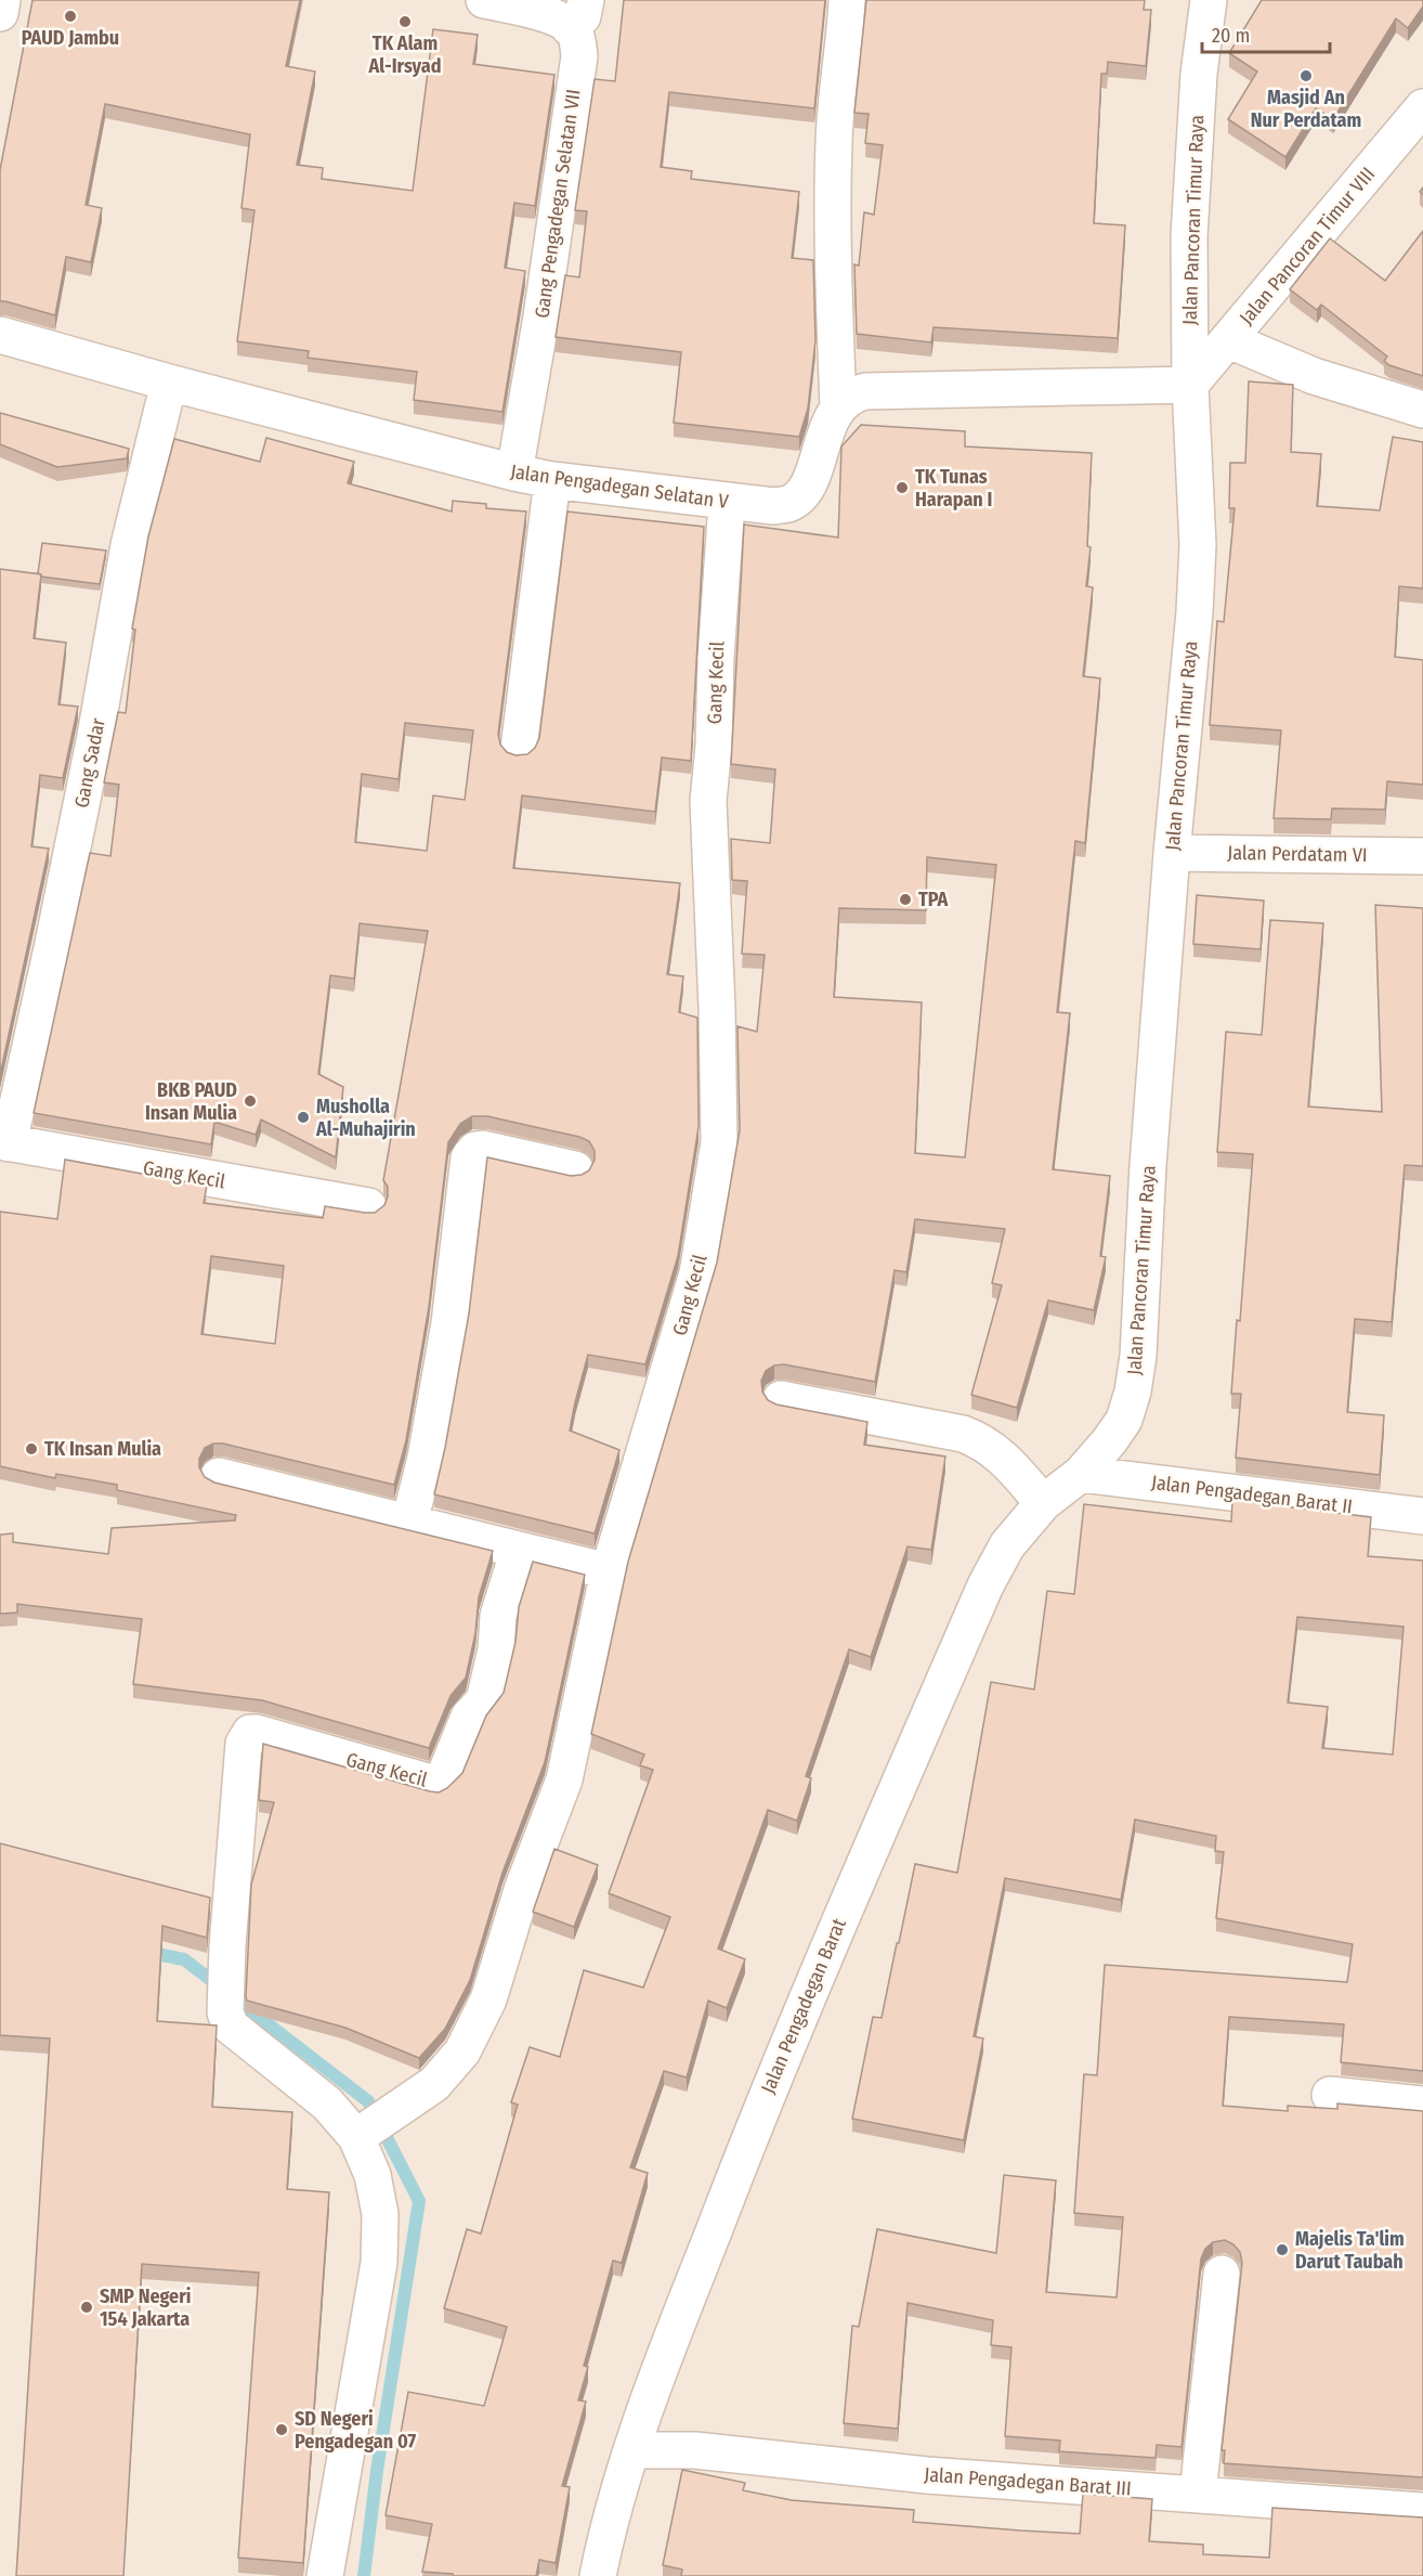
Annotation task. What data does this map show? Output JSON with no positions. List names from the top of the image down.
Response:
{
  "streets": {
    "street": [
      "Gang Pengadegan Selatan VII",
      "Jalan Pancoran Timur Raya",
      "Jalan Pancoran Timur VIII",
      "Jalan Pengadegan Selatan V",
      "Gang Kecil",
      "Gang Sadar",
      "Jalan Perdatam VI",
      "Jalan Pengadegan Barat II",
      "Jalan Pengadegan Barat",
      "Jalan Pengadegan Barat III"
    ]
  },
  "crossings": [
    ["Gang Pengadegan Selatan VII", "Jalan Pengadegan Selatan V"],
    ["Jalan Pancoran Timur Raya", "Jalan Pancoran Timur VIII"],
    ["Jalan Pancoran Timur Raya", "Jalan Perdatam VI"],
    ["Jalan Pancoran Timur Raya", "Jalan Pengadegan Barat II"],
    ["Jalan Pancoran Timur Raya", "Jalan Pengadegan Barat"],
    ["Jalan Pengadegan Selatan V", "Gang Kecil"],
    ["Jalan Pengadegan Selatan V", "Gang Sadar"],
    ["Gang Kecil", "Gang Sadar"],
    ["Jalan Pengadegan Barat II", "Jalan Pengadegan Barat"],
    ["Jalan Pengadegan Barat", "Jalan Pengadegan Barat III"]
  ],
  "places": [
    "PAUD Jambu",
    "TK Alam Al-Irsyad",
    "Masjid An Nur Perdatam",
    "TK Tunas Harapan I",
    "TPA",
    "BKB PAUD Insan Mulia",
    "Musholla Al-Muhajirin",
    "TK Insan Mulia",
    "Majelis Ta'lim Darut Taubah",
    "SMP Negeri 154 Jakarta",
    "SD Negeri Pengadegan 07"
  ],
  "scale_bar": "20 m"
}
